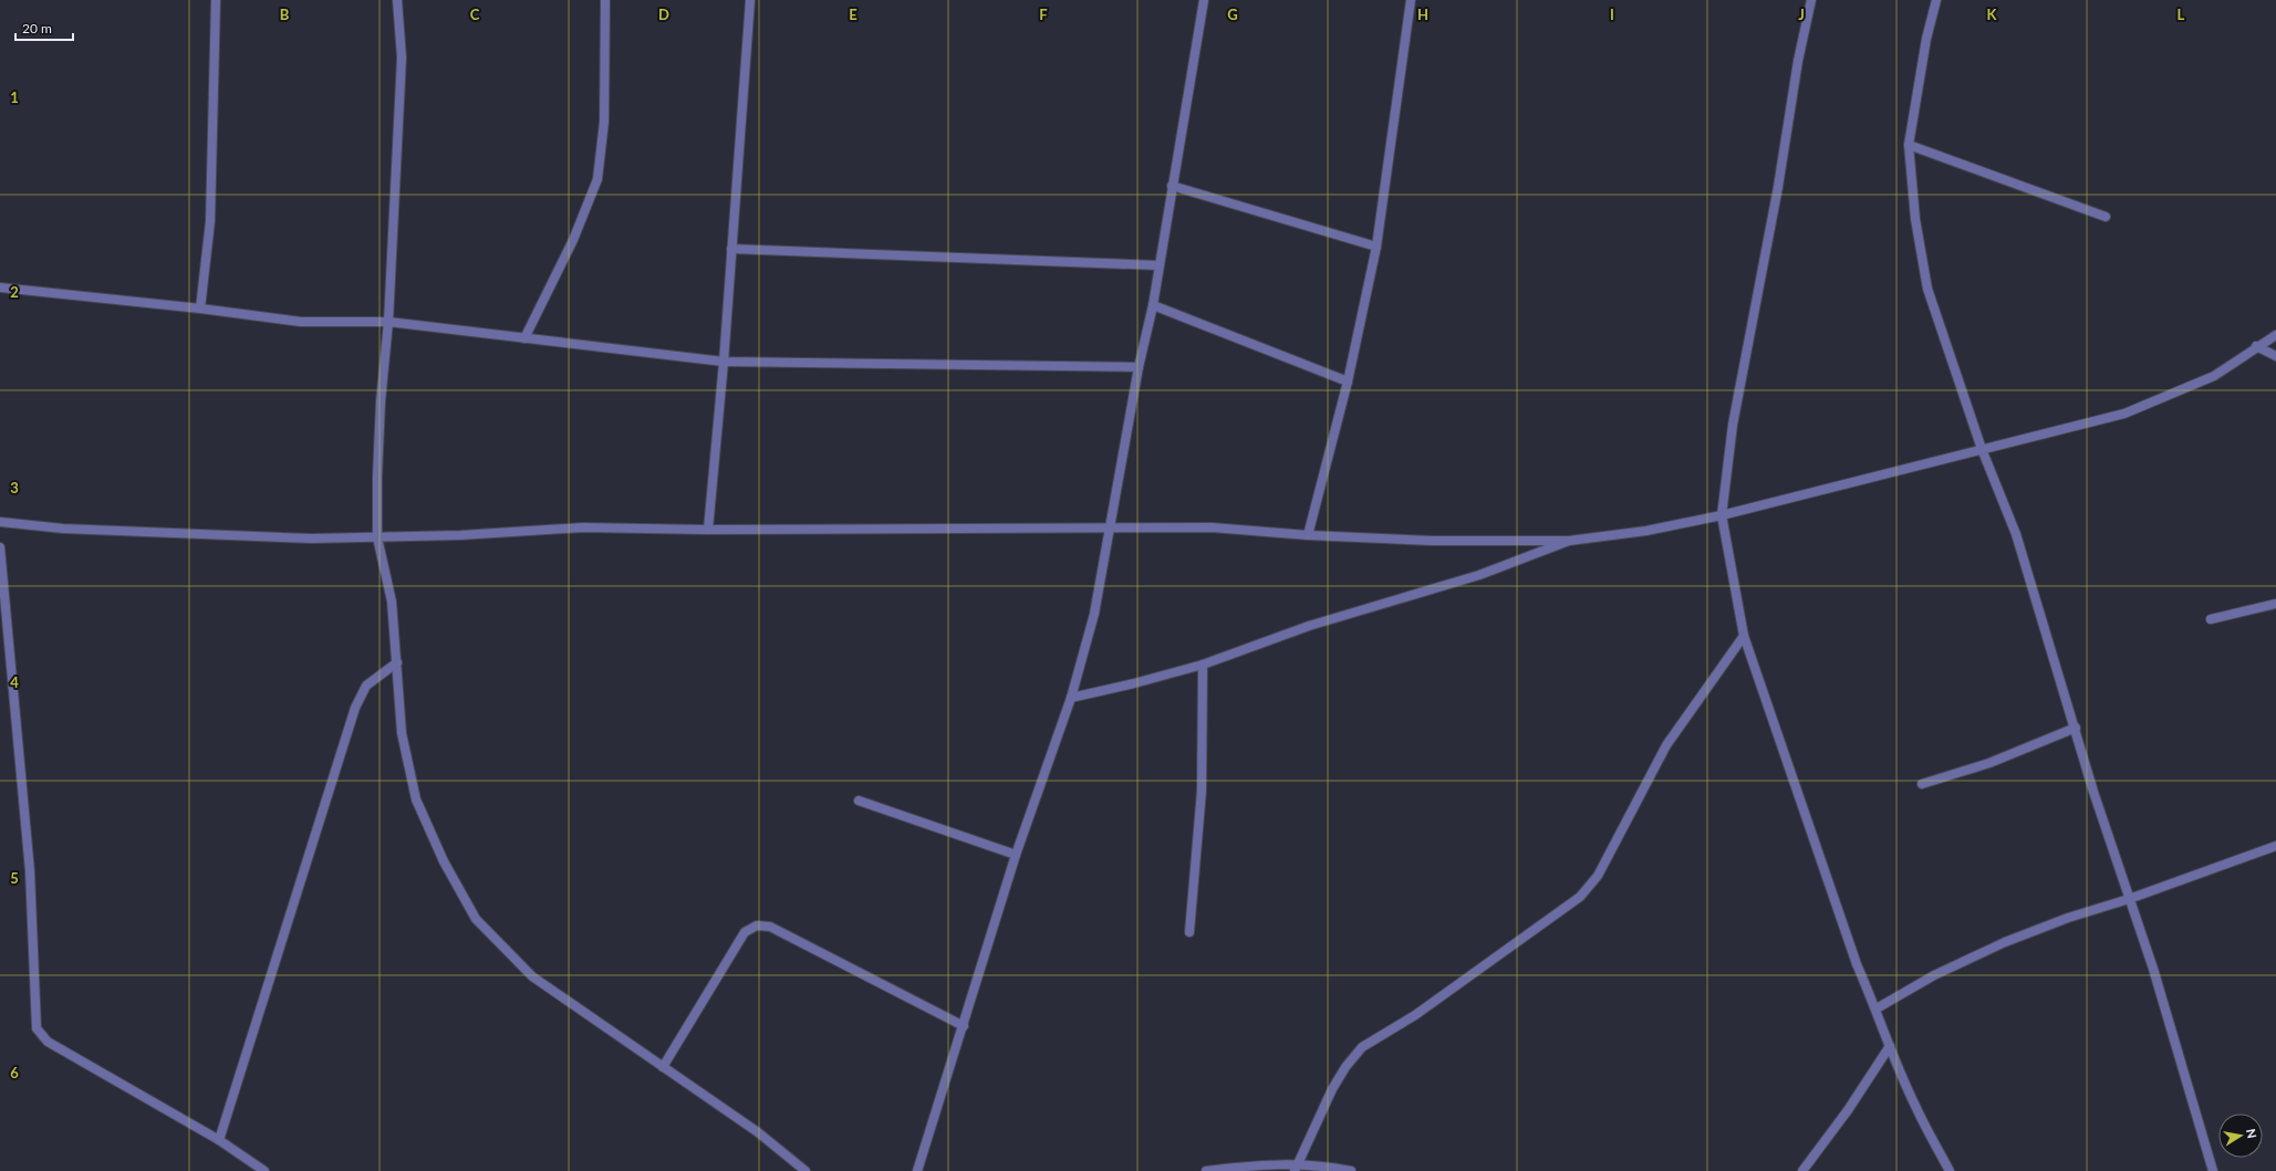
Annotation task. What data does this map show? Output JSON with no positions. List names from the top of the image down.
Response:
{
  "scale_bar": "20 m",
  "north": "right",
  "grid": {
    "columns": [
      "B",
      "C",
      "D",
      "E",
      "F",
      "G",
      "H",
      "I",
      "J",
      "K",
      "L"
    ],
    "rows": [
      "1",
      "2",
      "3",
      "4",
      "5",
      "6"
    ]
  }
}
